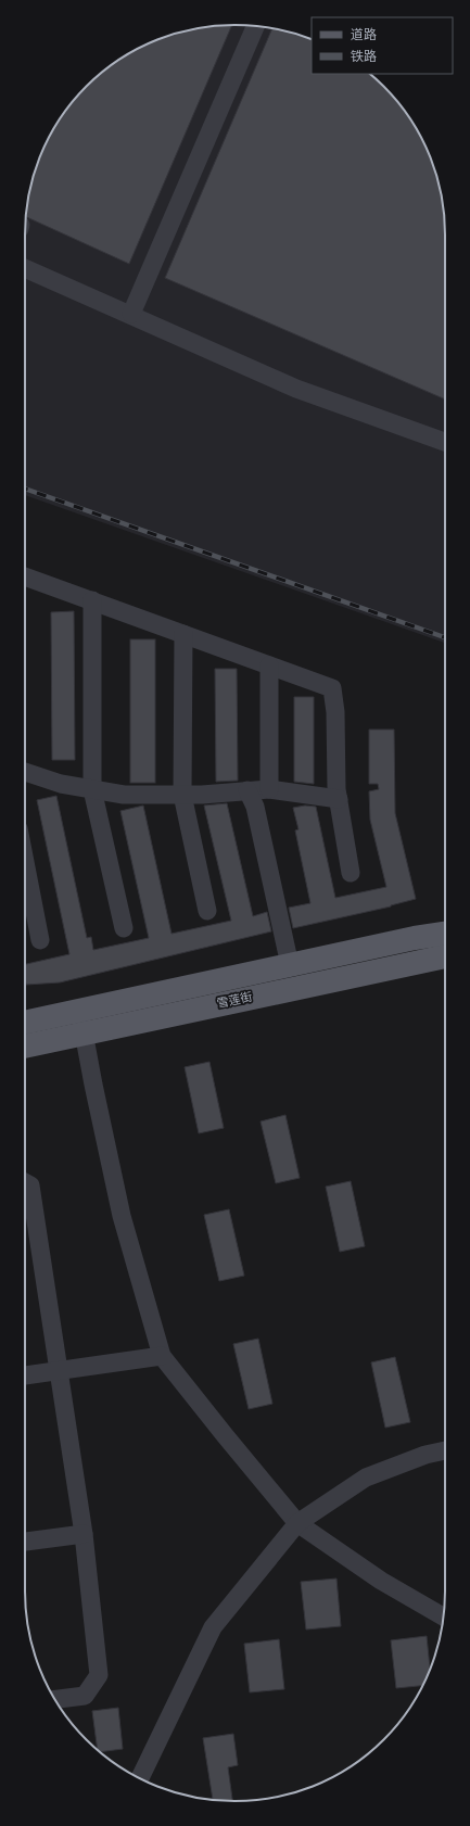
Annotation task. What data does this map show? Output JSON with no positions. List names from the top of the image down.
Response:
{
  "streets": {
    "main road": ["雪莲街"]
  },
  "legend": ["道路", "铁路"]
}
